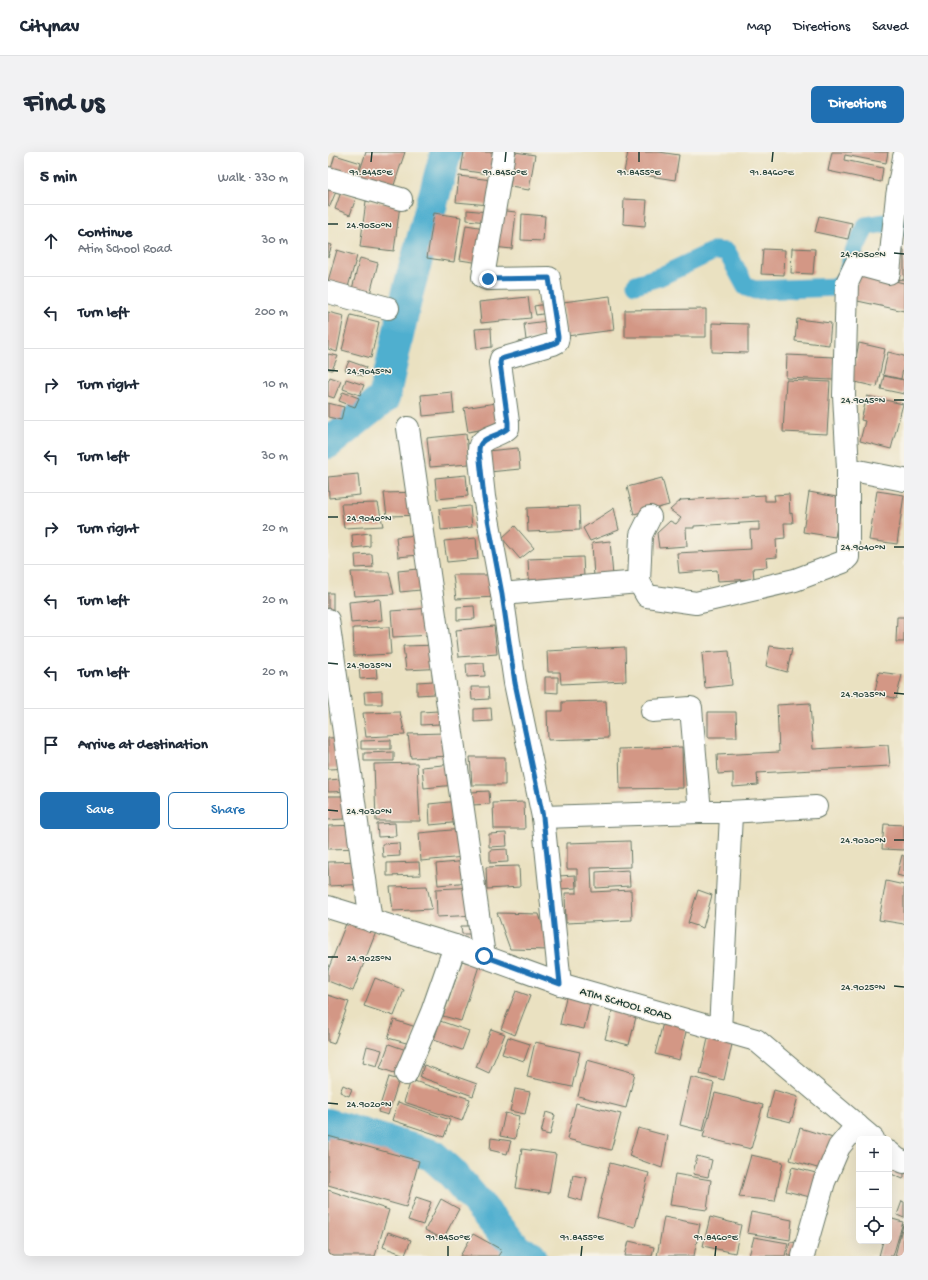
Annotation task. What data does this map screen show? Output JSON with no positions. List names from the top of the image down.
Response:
{
  "streets": {
    "street": ["ATIM SCHOOL ROAD"]
  },
  "page": {
    "header": "Citynav",
    "nav": ["Map", "Directions", "Saved"],
    "buttons": [
      "Directions",
      ["Save", "Share"]
    ],
    "title": "Find us",
    "heading": ["5 min", "Walk · 330 m"],
    "list": [
      ["Continue", "Atim School Road", "30 m"],
      ["Turn left", "200 m"],
      ["Turn right", "10 m"],
      ["Turn left", "30 m"],
      ["Turn right", "20 m"],
      ["Turn left", "20 m"],
      ["Turn left", "20 m"],
      "Arrive at destination"
    ],
    "map_buttons": ["+", "−"]
  },
  "coordinates": [
    "91.8445°E",
    "91.8450°E",
    "91.8455°E",
    "91.8460°E",
    "24.9050°N",
    "24.9045°N",
    "24.9040°N",
    "24.9035°N",
    "24.9030°N",
    "24.9025°N",
    "24.9020°N"
  ]
}
